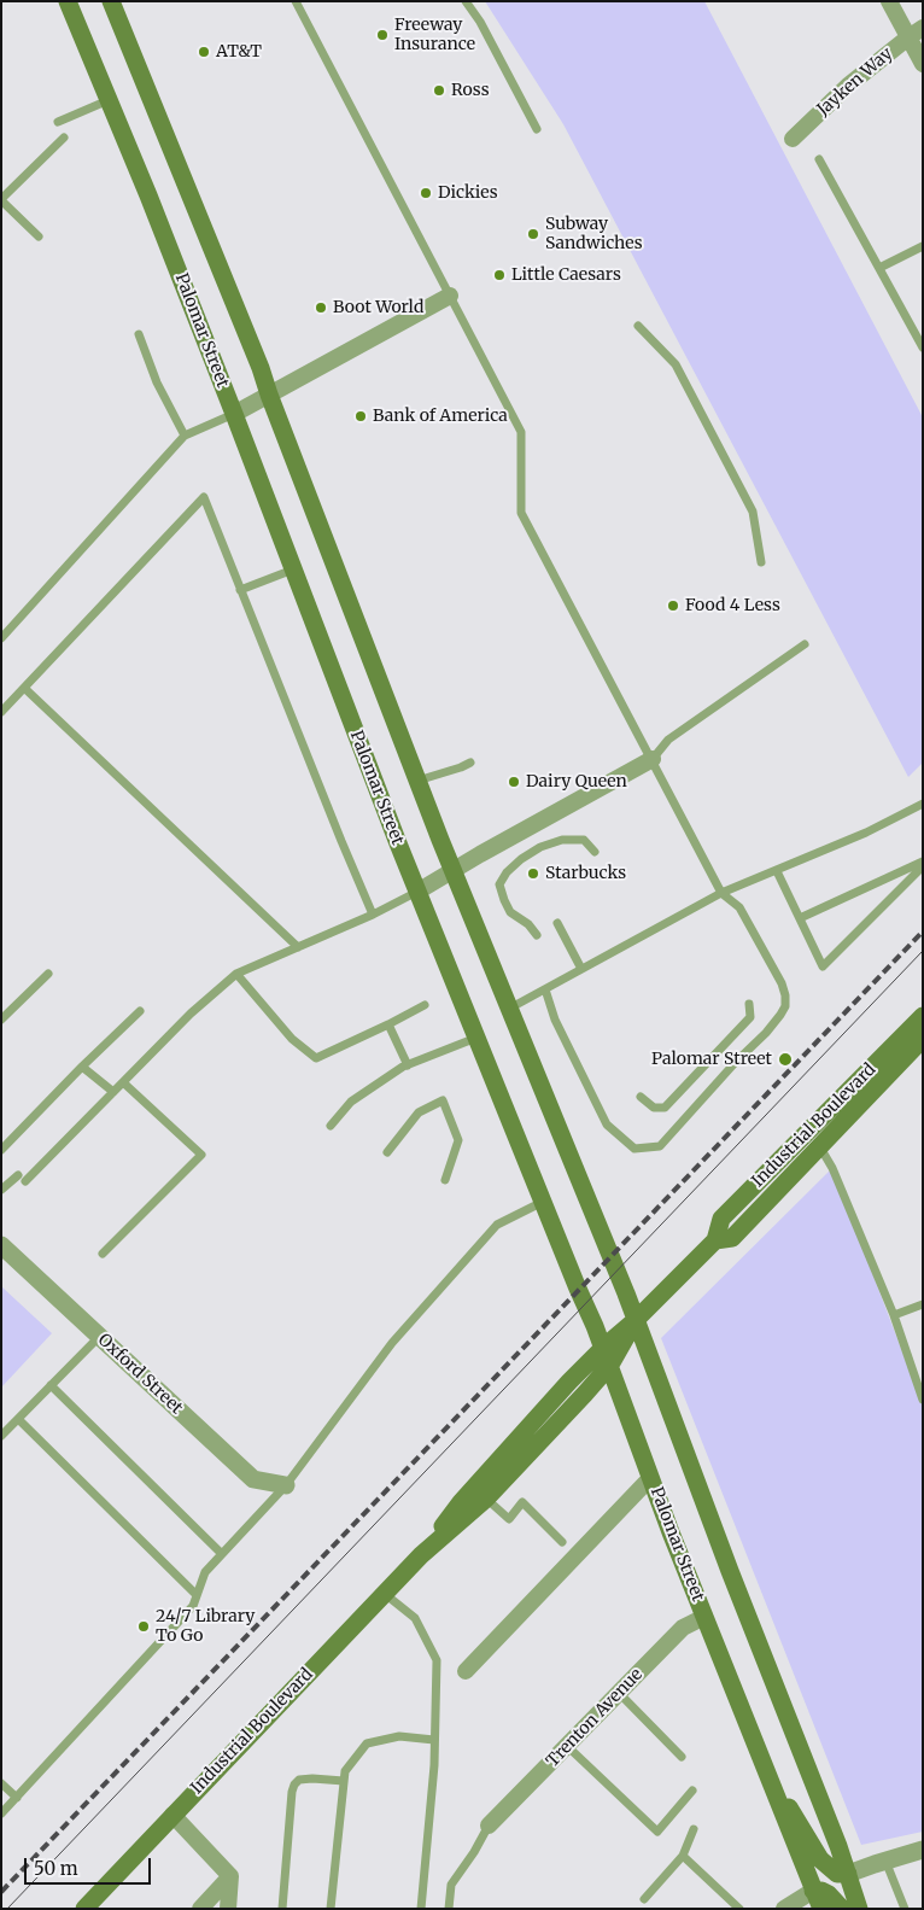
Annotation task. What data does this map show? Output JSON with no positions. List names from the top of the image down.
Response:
{
  "streets": {
    "main road": ["Palomar Street", "Industrial Boulevard"],
    "street": ["Jayken Way", "Oxford Street", "Trenton Avenue"]
  },
  "crossings": [
    ["Palomar Street", "Industrial Boulevard"],
    ["Palomar Street", "Trenton Avenue"]
  ],
  "places": [
    "Freeway Insurance",
    "AT&T",
    "Ross",
    "Dickies",
    "Subway Sandwiches",
    "Little Caesars",
    "Boot World",
    "Bank of America",
    "Food 4 Less",
    "Dairy Queen",
    "Starbucks",
    "Palomar Street",
    "24/7 Library To Go"
  ],
  "scale_bar": "50 m"
}
